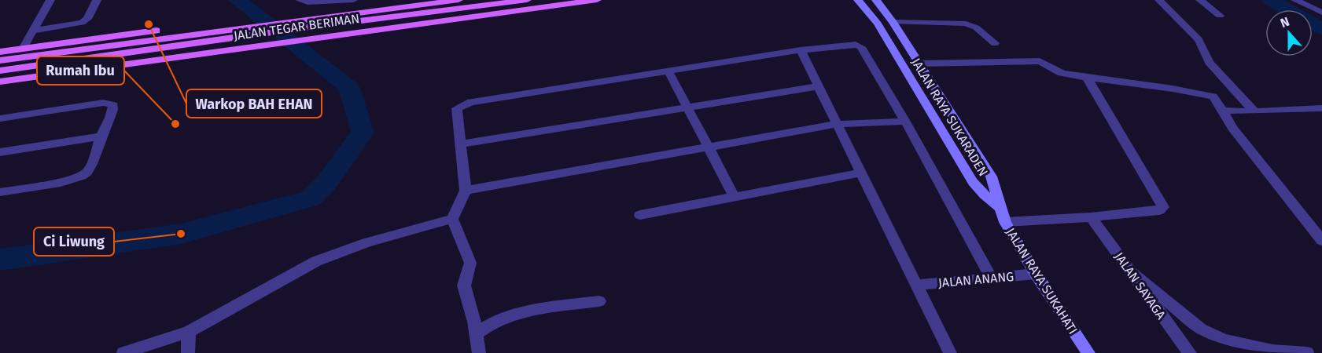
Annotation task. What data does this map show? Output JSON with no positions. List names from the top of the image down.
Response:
{
  "streets": {
    "main road": ["JALAN TEGAR BERIMAN", "JALAN RAYA SUKARADEN", "JALAN RAYA SUKAHATI"],
    "street": ["JALAN ANANG", "JALAN SAYAGA"]
  },
  "crossings": [
    ["JALAN RAYA SUKARADEN", "JALAN RAYA SUKAHATI"],
    ["JALAN ANANG", "JALAN RAYA SUKAHATI"]
  ],
  "places": ["Warkop BAH EHAN", "Rumah Ibu", "Ci Liwung"],
  "north": "top"
}
